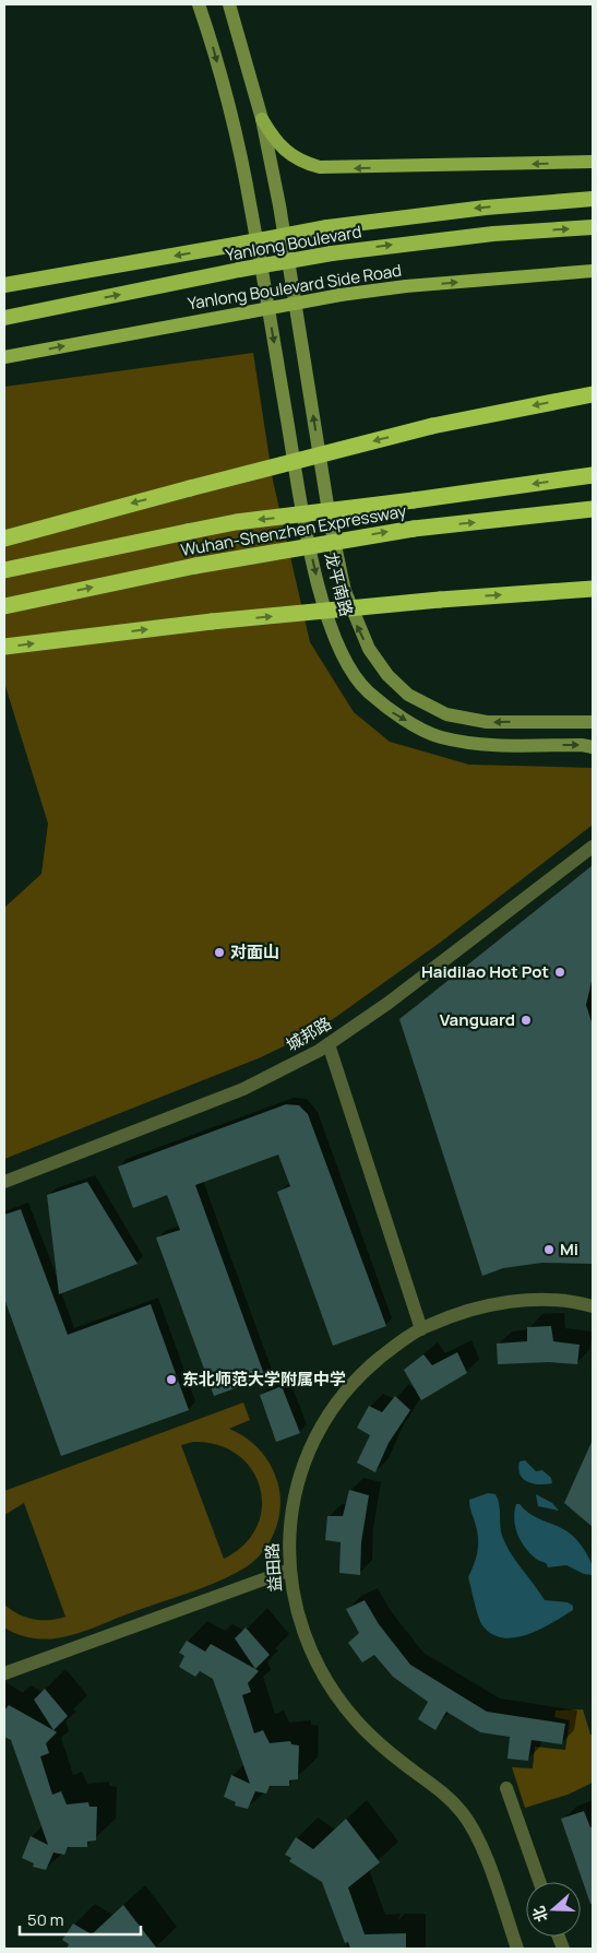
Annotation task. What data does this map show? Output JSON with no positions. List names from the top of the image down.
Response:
{
  "streets": {
    "highway": ["Yanlong Boulevard", "Wuhan-Shenzhen Expressway"],
    "main road": ["Yanlong Boulevard Side Road", "龙平南路"],
    "street": ["城邦路", "益田路"]
  },
  "places": [
    "对面山",
    "Haidilao Hot Pot",
    "Vanguard",
    "Mi",
    "东北师范大学附属中学"
  ],
  "scale_bar": "50 m",
  "north": "left"
}
